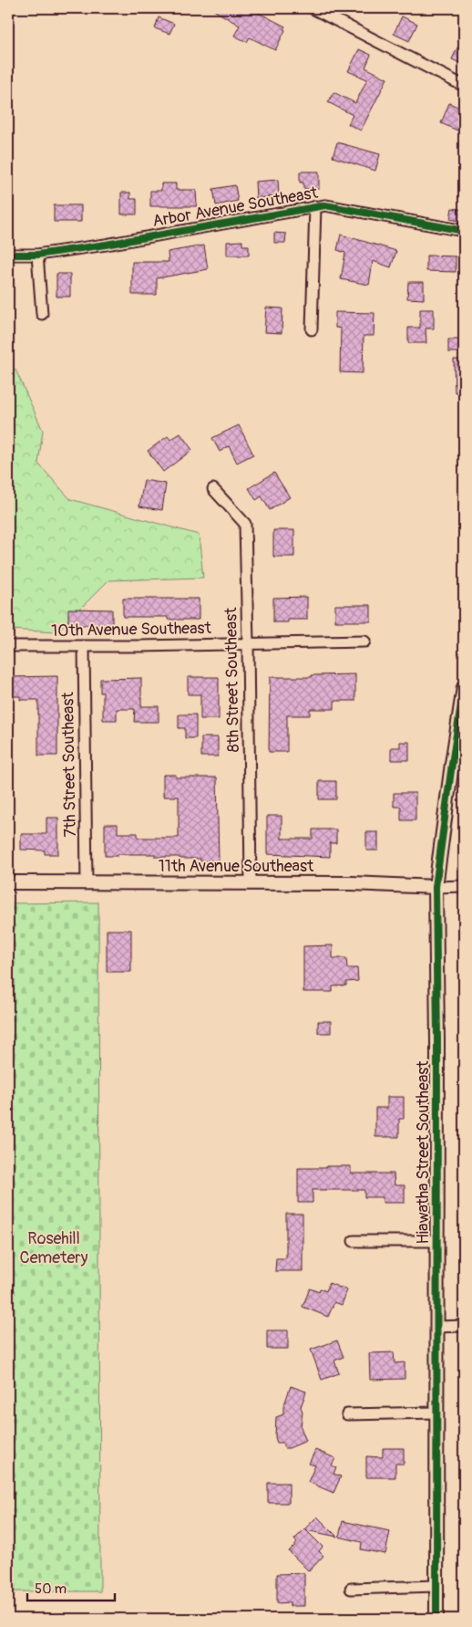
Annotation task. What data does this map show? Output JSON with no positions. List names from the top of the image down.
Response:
{
  "streets": {
    "street": [
      "Arbor Avenue Southeast",
      "10th Avenue Southeast",
      "8th Street Southeast",
      "7th Street Southeast",
      "11th Avenue Southeast",
      "Hiawatha Street Southeast"
    ]
  },
  "crossings": [
    ["10th Avenue Southeast", "8th Street Southeast"],
    ["10th Avenue Southeast", "7th Street Southeast"],
    ["8th Street Southeast", "11th Avenue Southeast"],
    ["7th Street Southeast", "11th Avenue Southeast"],
    ["11th Avenue Southeast", "Hiawatha Street Southeast"]
  ],
  "parks": ["Rosehill Cemetery"],
  "scale_bar": "50 m"
}
